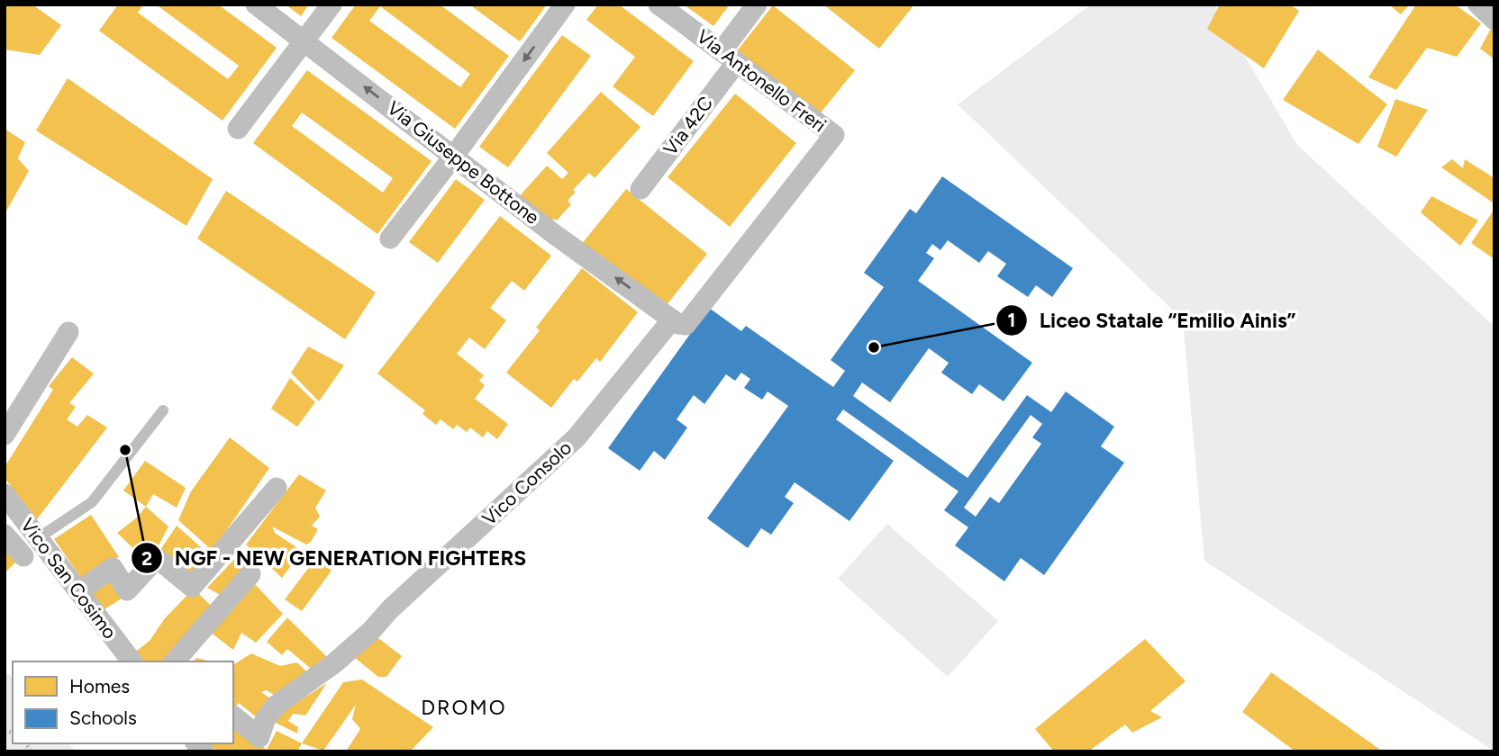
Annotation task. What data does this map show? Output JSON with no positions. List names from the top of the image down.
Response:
{
  "streets": {
    "street": [
      "Via Antonello Freri",
      "Via 42C",
      "Via Giuseppe Bottone",
      "Vico Consolo",
      "Vico San Cosimo"
    ]
  },
  "crossings": [
    ["Via Antonello Freri", "Via 42C"],
    ["Via Antonello Freri", "Via Giuseppe Bottone"],
    ["Via Antonello Freri", "Vico Consolo"],
    ["Via Giuseppe Bottone", "Vico Consolo"]
  ],
  "one_way": ["Via Giuseppe Bottone"],
  "districts": ["DROMO"],
  "places": ["Liceo Statale “Emilio Ainis”", "NGF - NEW GENERATION FIGHTERS"],
  "legend": ["Homes", "Schools"]
}
